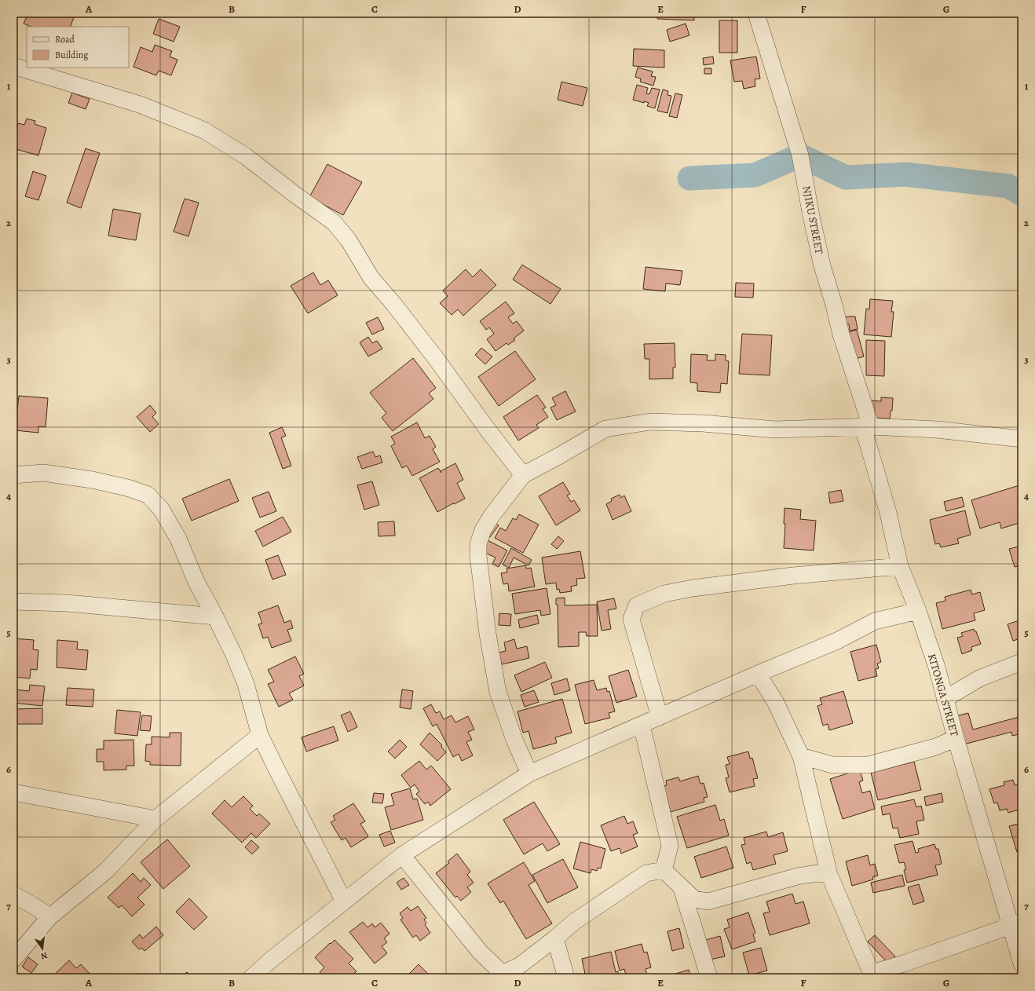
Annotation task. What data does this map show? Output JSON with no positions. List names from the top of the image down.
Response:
{
  "streets": {
    "street": ["NJIKU STREET", "KITONGA STREET"]
  },
  "crossings": [
    ["NJIKU STREET", "KITONGA STREET"]
  ],
  "legend": ["Road", "Building"],
  "north": "bottom",
  "grid": {
    "columns": [
      "A",
      "B",
      "C",
      "D",
      "E",
      "F",
      "G"
    ],
    "rows": [
      "1",
      "2",
      "3",
      "4",
      "5",
      "6",
      "7"
    ]
  }
}
